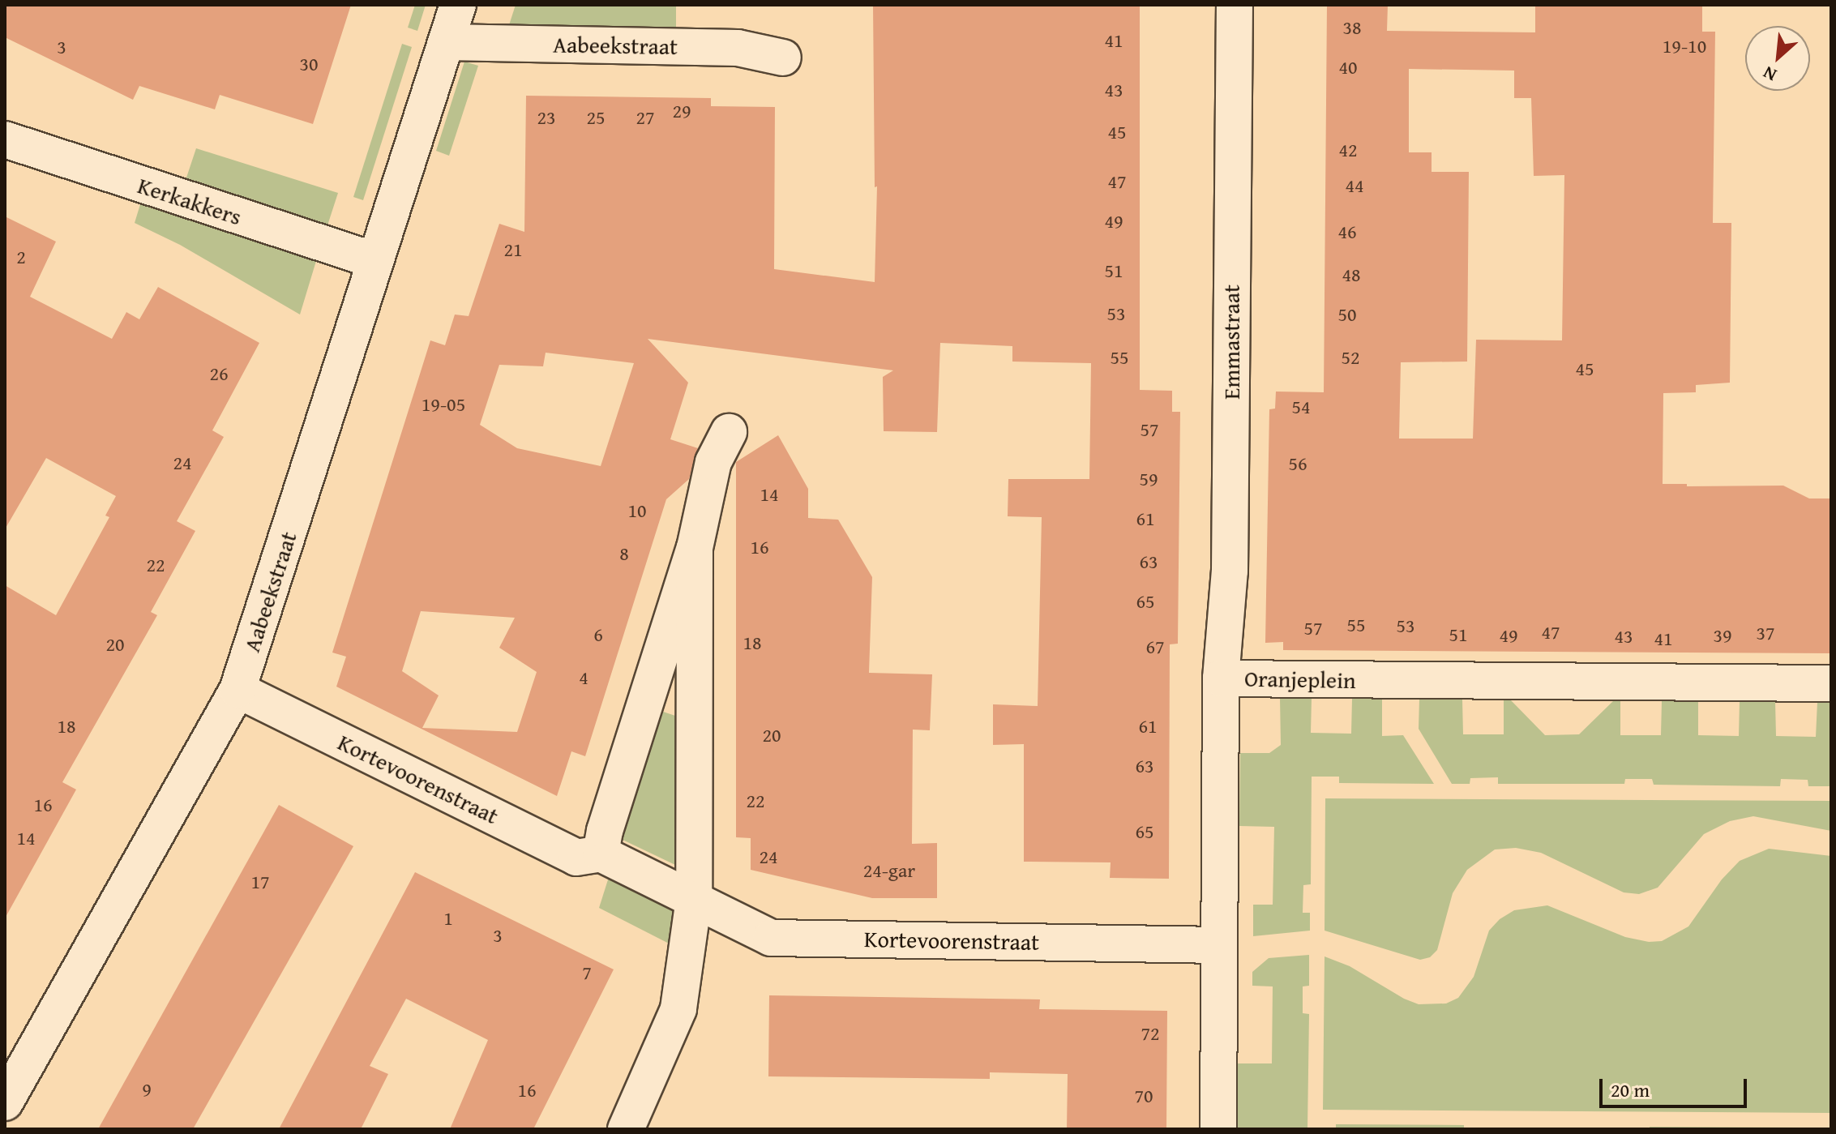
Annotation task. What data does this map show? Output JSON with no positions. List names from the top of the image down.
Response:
{
  "streets": {
    "street": [
      "Aabeekstraat",
      "Kerkakkers",
      "Emmastraat",
      "Oranjeplein",
      "Kortevoorenstraat"
    ]
  },
  "crossings": [
    ["Aabeekstraat", "Kerkakkers"],
    ["Aabeekstraat", "Kortevoorenstraat"],
    ["Emmastraat", "Oranjeplein"],
    ["Oranjeplein", "Kortevoorenstraat"]
  ],
  "house_numbers": [
    "38",
    "41",
    "19-10",
    "3",
    "30",
    "40",
    "43",
    "29",
    "23",
    "25",
    "27",
    "45",
    "42",
    "47",
    "44",
    "49",
    "46",
    "21",
    "2",
    "51",
    "48",
    "53",
    "50",
    "55",
    "52",
    "45",
    "26",
    "19-05",
    "54",
    "57",
    "24",
    "56",
    "59",
    "14",
    "10",
    "61",
    "16",
    "8",
    "63",
    "22",
    "65",
    "55",
    "53",
    "57",
    "47",
    "37",
    "6",
    "51",
    "49",
    "39",
    "43",
    "41",
    "18",
    "20",
    "67",
    "4",
    "18",
    "61",
    "20",
    "63",
    "22",
    "16",
    "65",
    "14",
    "24",
    "24-gar",
    "17",
    "1",
    "3",
    "7",
    "72",
    "9",
    "16",
    "70"
  ],
  "scale_bar": "20 m",
  "north": "bottom left"
}
